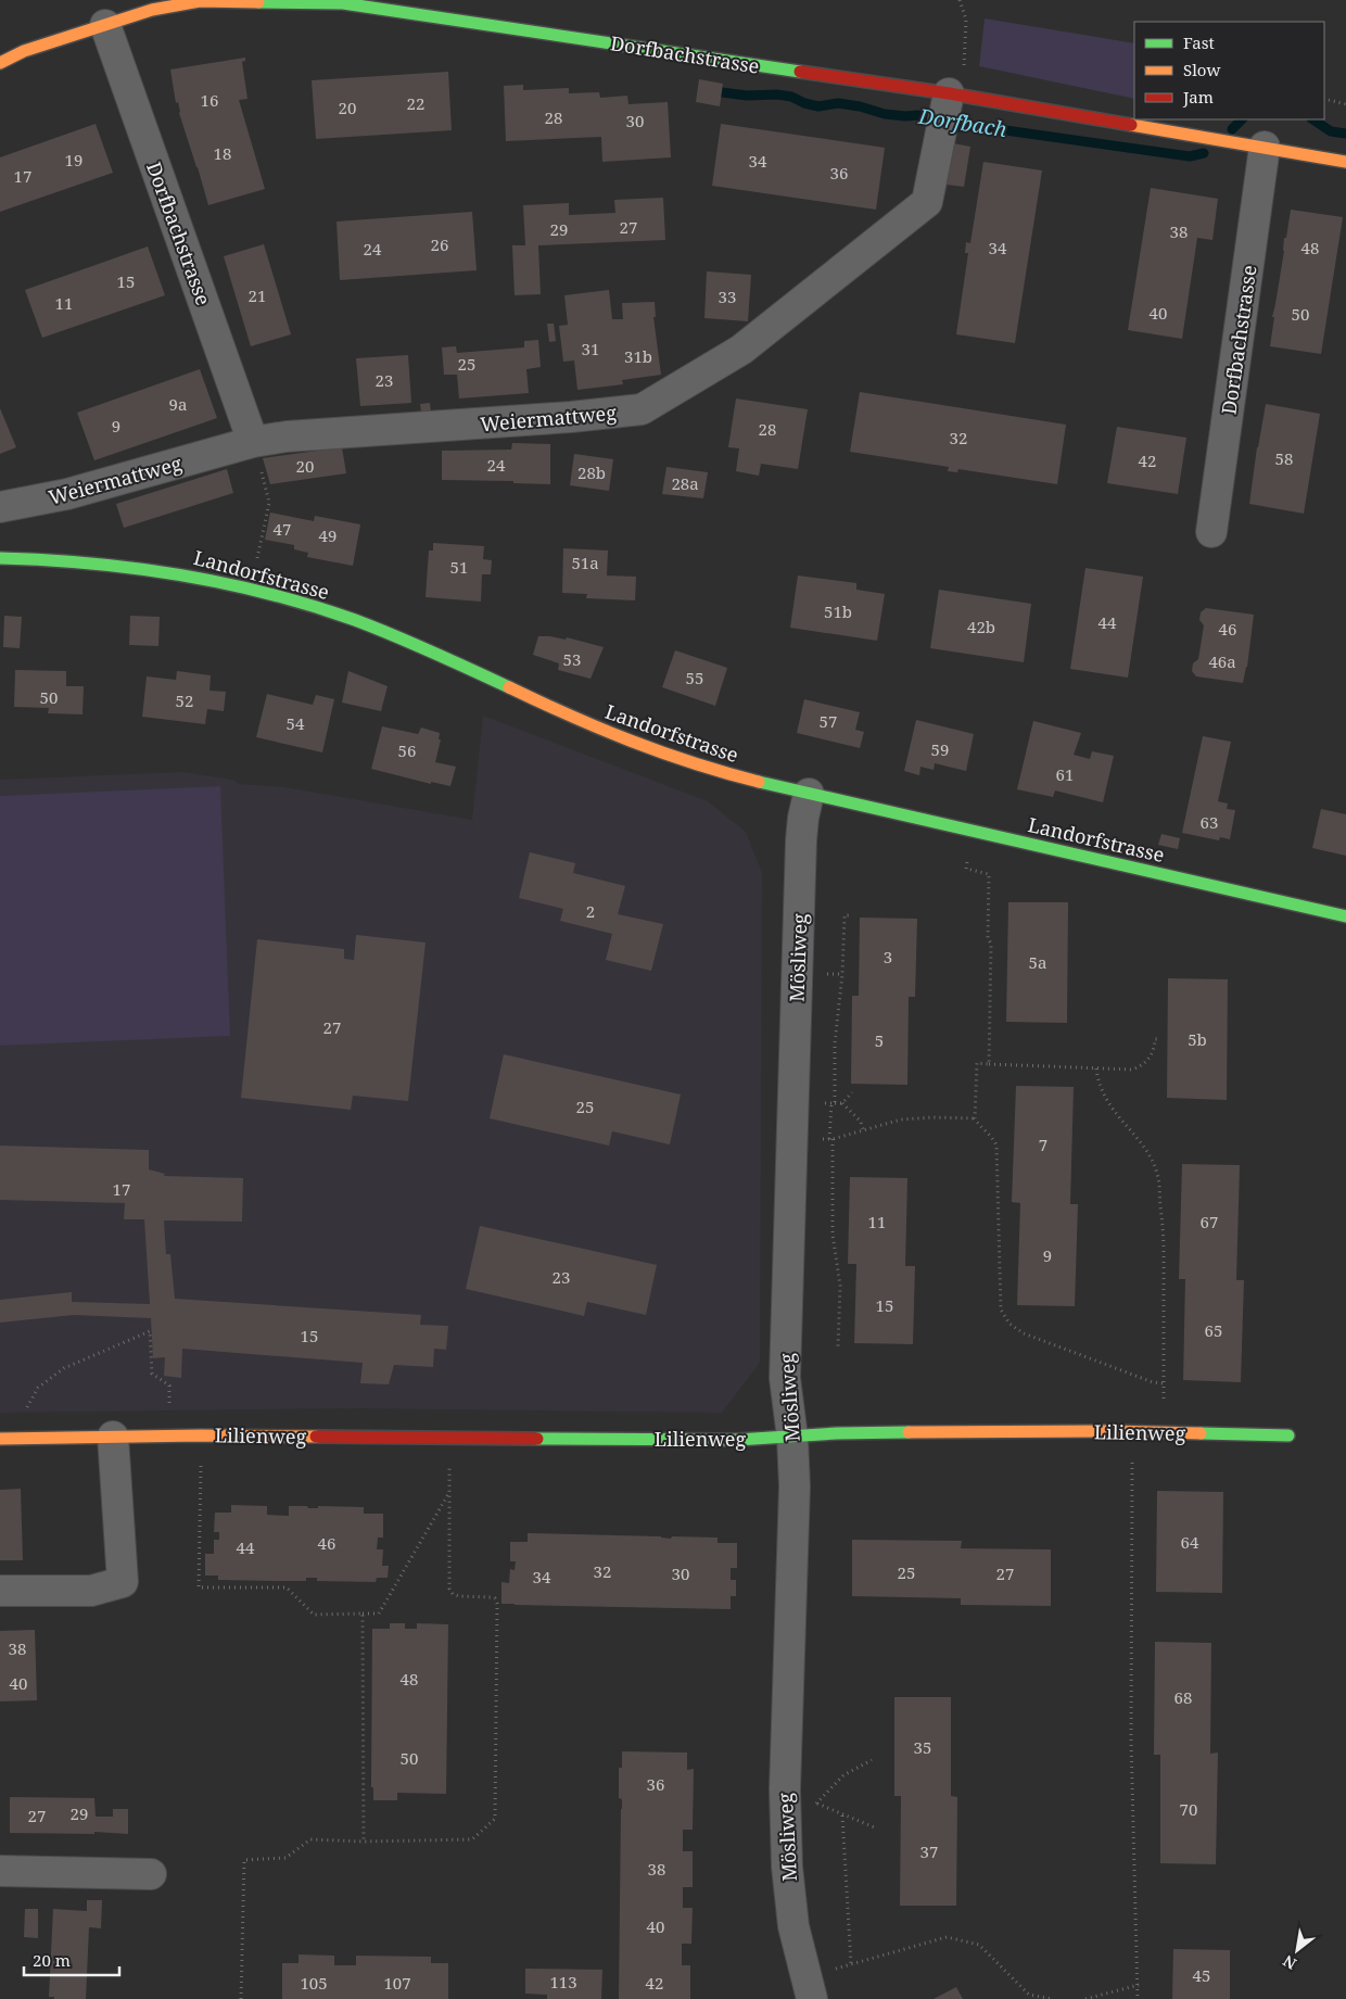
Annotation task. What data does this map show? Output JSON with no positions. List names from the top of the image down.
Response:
{
  "streets": {
    "street": [
      "Dorfbachstrasse",
      "Weiermattweg",
      "Landorfstrasse",
      "Mösliweg",
      "Lilienweg"
    ]
  },
  "crossings": [
    ["Dorfbachstrasse", "Weiermattweg"],
    ["Landorfstrasse", "Mösliweg"],
    ["Mösliweg", "Lilienweg"]
  ],
  "water": ["Dorfbach"],
  "house_numbers": [
    "16",
    "22",
    "20",
    "28",
    "30",
    "18",
    "19",
    "34",
    "36",
    "17",
    "27",
    "29",
    "38",
    "26",
    "34",
    "48",
    "24",
    "15",
    "21",
    "33",
    "11",
    "40",
    "50",
    "31",
    "31b",
    "25",
    "23",
    "9a",
    "9",
    "28",
    "32",
    "58",
    "42",
    "24",
    "20",
    "28b",
    "28a",
    "47",
    "49",
    "51a",
    "51",
    "51b",
    "44",
    "42b",
    "46",
    "53",
    "46a",
    "55",
    "50",
    "52",
    "57",
    "54",
    "59",
    "56",
    "61",
    "63",
    "2",
    "3",
    "5a",
    "27",
    "5b",
    "5",
    "25",
    "7",
    "17",
    "11",
    "67",
    "9",
    "23",
    "15",
    "65",
    "15",
    "64",
    "46",
    "44",
    "32",
    "25",
    "30",
    "27",
    "34",
    "38",
    "48",
    "40",
    "68",
    "35",
    "50",
    "36",
    "70",
    "29",
    "27",
    "37",
    "38",
    "40",
    "45",
    "113",
    "105",
    "107",
    "42"
  ],
  "legend": ["Fast", "Slow", "Jam"],
  "scale_bar": "20 m",
  "north": "bottom left"
}
